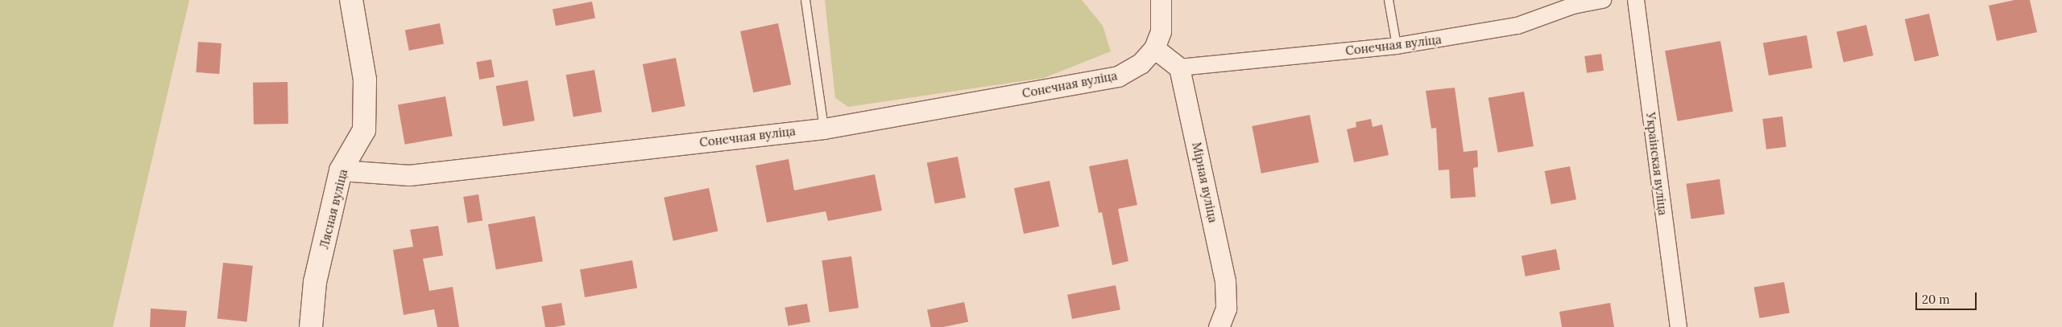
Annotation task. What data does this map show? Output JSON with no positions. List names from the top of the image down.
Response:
{
  "streets": {
    "main road": ["Лясная вуліца"],
    "street": ["Сонечная вуліца", "Украінская вуліца", "Мірная вуліца"]
  },
  "crossings": [
    ["Сонечная вуліца", "Мірная вуліца"],
    ["Сонечная вуліца", "Лясная вуліца"]
  ],
  "scale_bar": "20 m"
}
